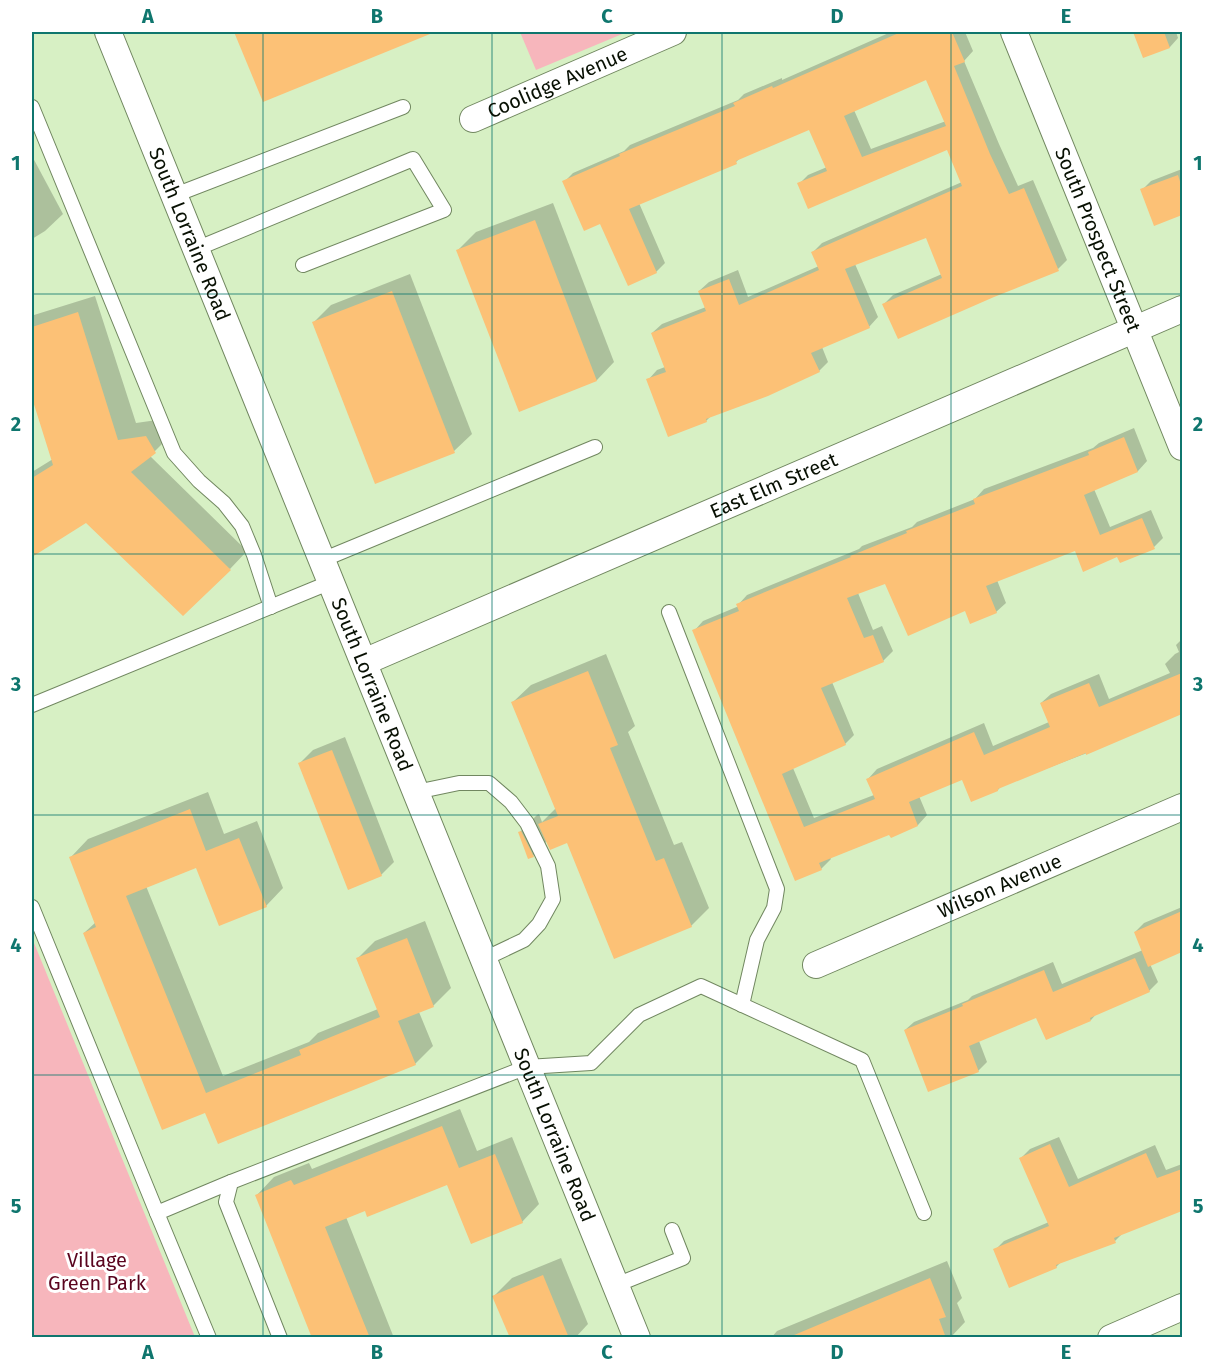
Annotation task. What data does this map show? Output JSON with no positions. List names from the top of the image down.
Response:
{
  "streets": {
    "street": [
      "Coolidge Avenue",
      "South Lorraine Road",
      "South Prospect Street",
      "East Elm Street",
      "Wilson Avenue"
    ]
  },
  "crossings": [
    ["South Lorraine Road", "East Elm Street"],
    ["South Prospect Street", "East Elm Street"]
  ],
  "parks": ["Village Green Park"],
  "grid": {
    "columns": [
      "A",
      "B",
      "C",
      "D",
      "E"
    ],
    "rows": [
      "1",
      "2",
      "3",
      "4",
      "5"
    ]
  }
}
